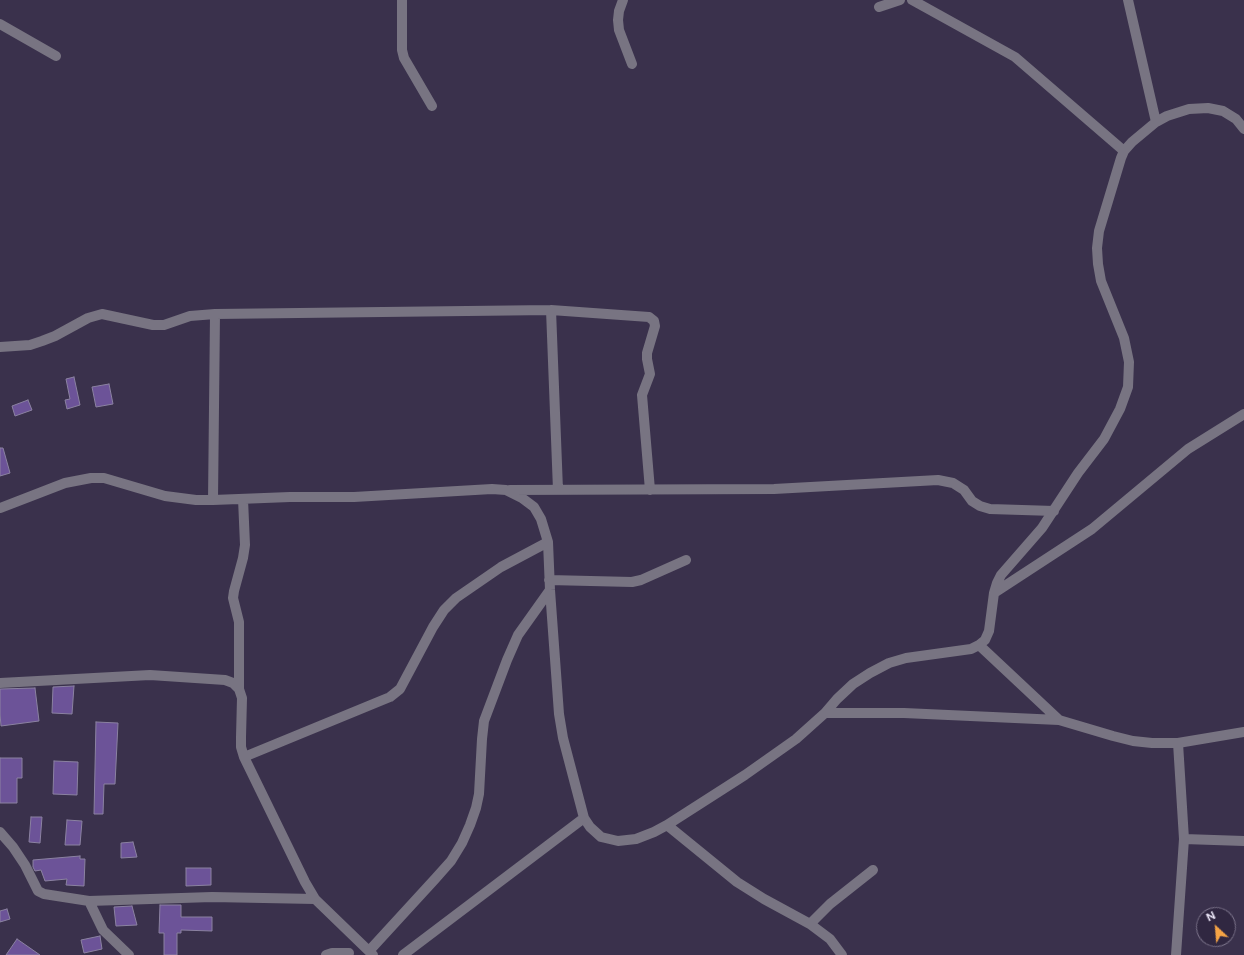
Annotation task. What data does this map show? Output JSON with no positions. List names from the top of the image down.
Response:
{
  "north": "top left"
}
